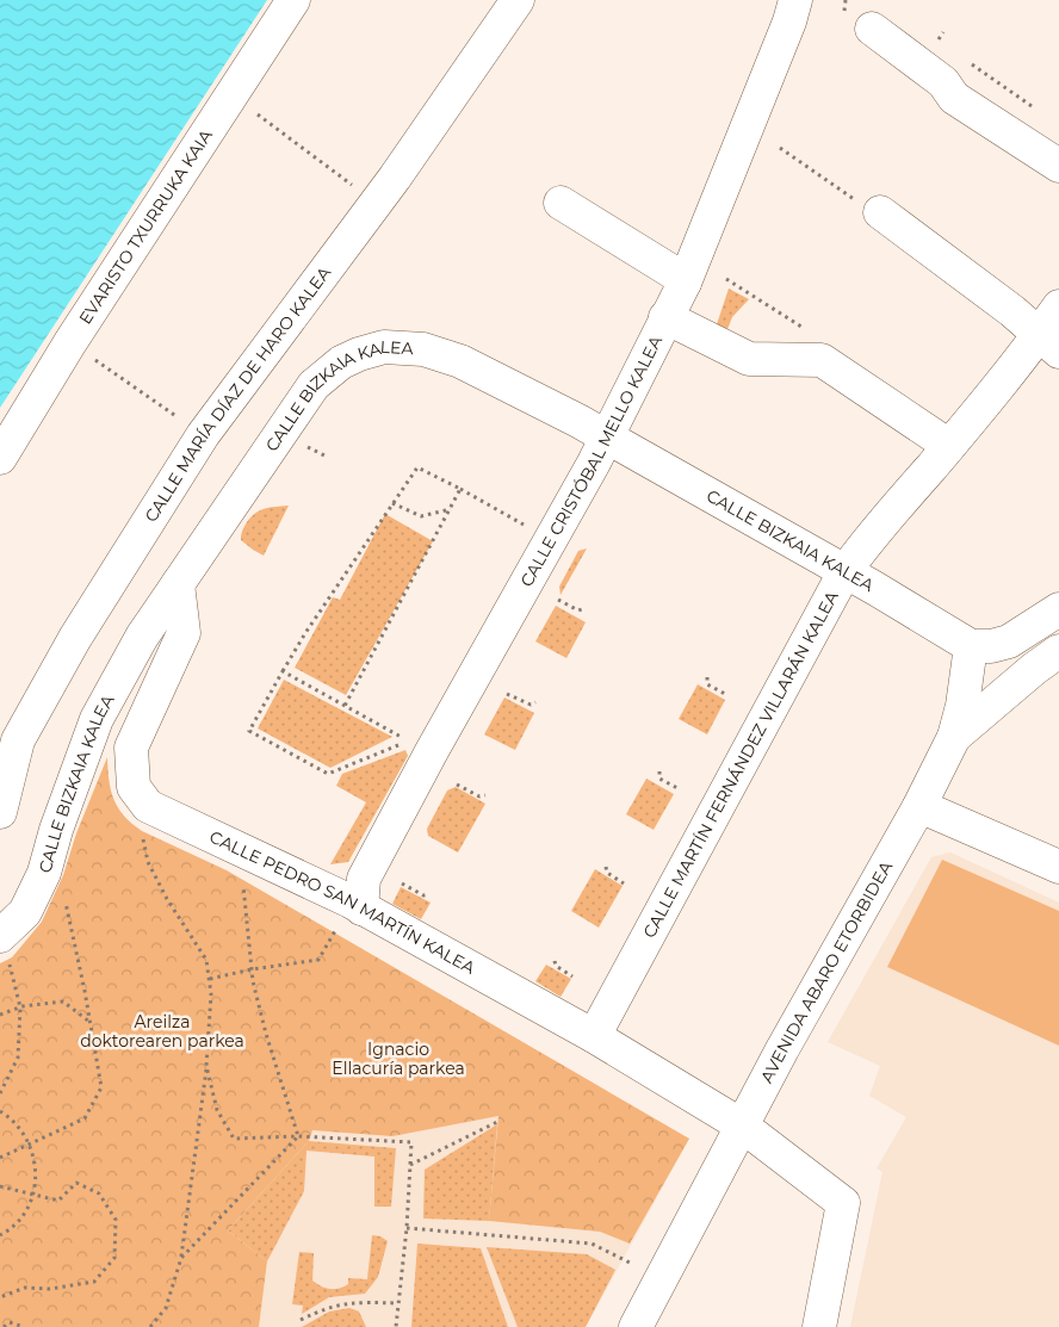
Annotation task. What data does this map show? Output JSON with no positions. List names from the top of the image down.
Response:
{
  "streets": {
    "street": [
      "EVARISTO TXURRUKA KAIA",
      "CALLE MARÍA DÍAZ DE HARO KALEA",
      "CALLE BIZKAIA KALEA",
      "CALLE CRISTÓBAL MELLO KALEA",
      "CALLE MARTÍN FERNÁNDEZ VILLARÁN KALEA",
      "CALLE PEDRO SAN MARTÍN KALEA",
      "AVENIDA ABARO ETORBIDEA"
    ]
  },
  "crossings": [
    ["CALLE BIZKAIA KALEA", "CALLE CRISTÓBAL MELLO KALEA"],
    ["CALLE BIZKAIA KALEA", "CALLE MARTÍN FERNÁNDEZ VILLARÁN KALEA"],
    ["CALLE BIZKAIA KALEA", "CALLE PEDRO SAN MARTÍN KALEA"],
    ["CALLE CRISTÓBAL MELLO KALEA", "CALLE PEDRO SAN MARTÍN KALEA"],
    ["CALLE MARTÍN FERNÁNDEZ VILLARÁN KALEA", "CALLE PEDRO SAN MARTÍN KALEA"],
    ["CALLE PEDRO SAN MARTÍN KALEA", "AVENIDA ABARO ETORBIDEA"]
  ],
  "parks": ["Areilza doktorearen parkea", "Ignacio Ellacuría parkea"]
}
